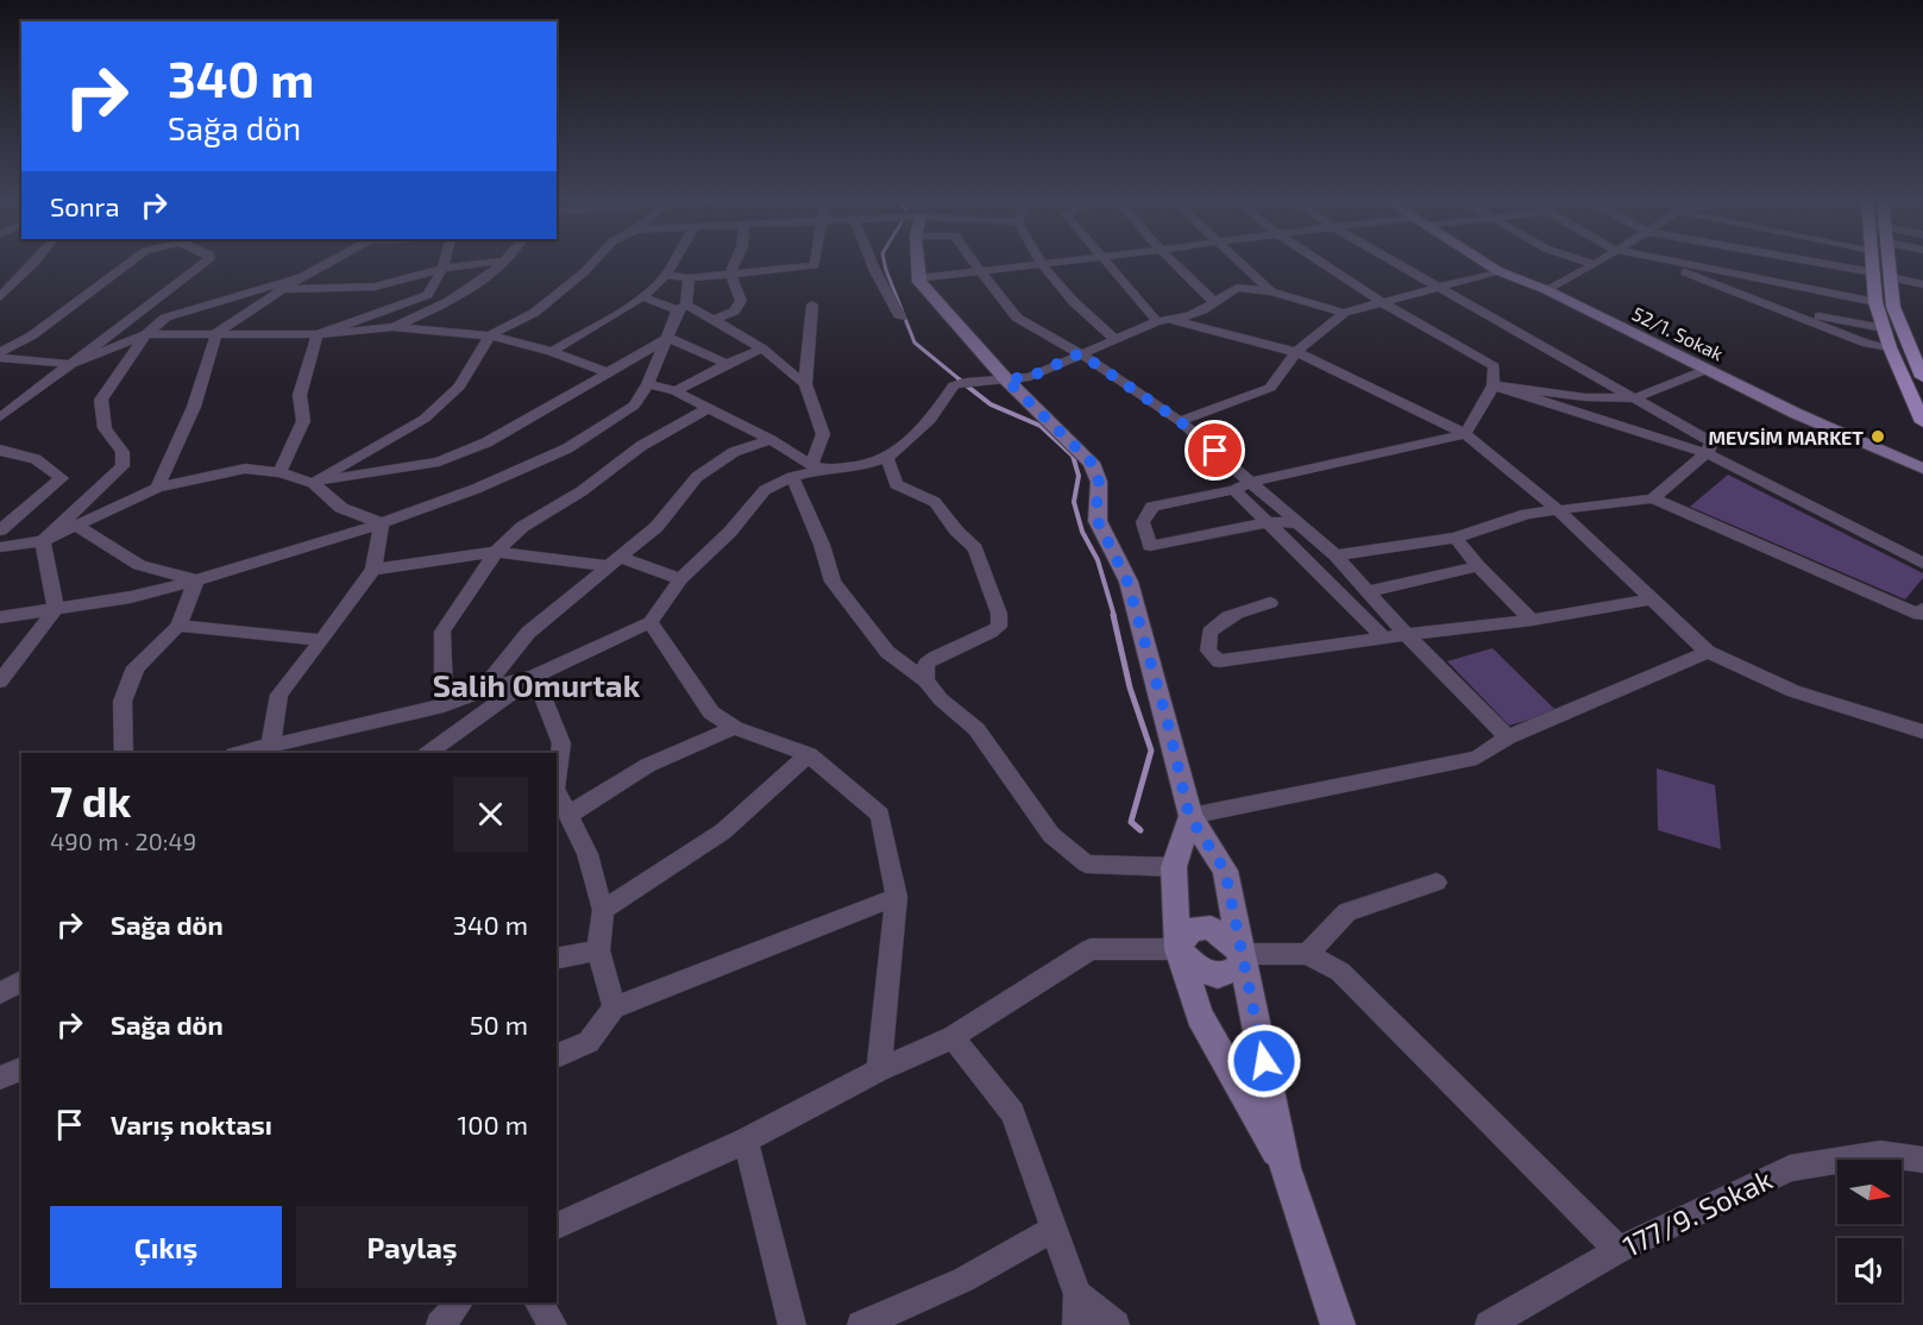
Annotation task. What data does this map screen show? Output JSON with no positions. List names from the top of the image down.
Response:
{
  "streets": {
    "street": ["52/1. Sokak", "177/9. Sokak"]
  },
  "districts": ["Salih Omurtak"],
  "places": ["MEVSİM MARKET"],
  "north": "right",
  "page": {
    "turn": ["340 m", "Sağa dön"],
    "then": "Sonra",
    "heading": ["7 dk", "490 m · 20:49"],
    "list": [
      {
        "name": "Sağa dön",
        "value": "340 m"
      },
      {
        "name": "Sağa dön",
        "value": "50 m"
      },
      {
        "name": "Varış noktası",
        "value": "100 m"
      }
    ],
    "buttons": ["Çıkış", "Paylaş"]
  }
}
